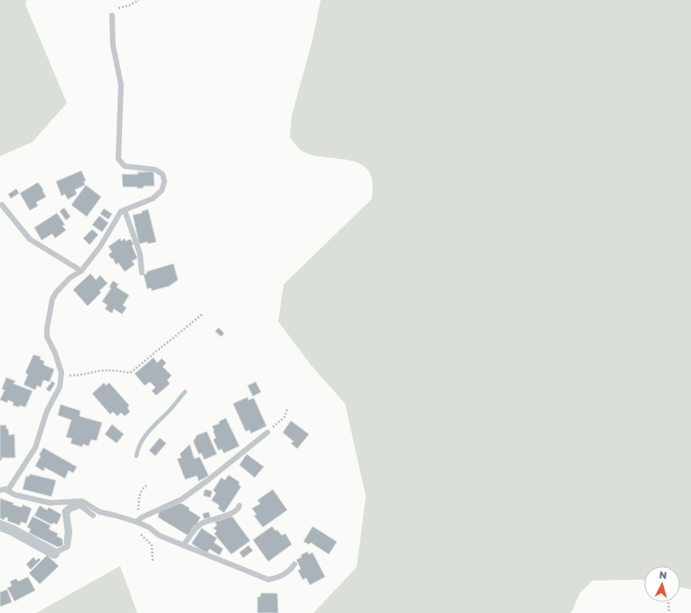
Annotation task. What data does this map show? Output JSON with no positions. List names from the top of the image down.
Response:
{
  "north": "top"
}
